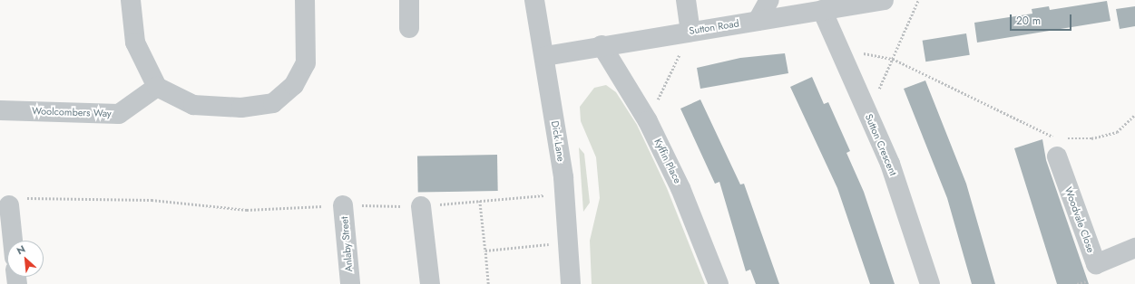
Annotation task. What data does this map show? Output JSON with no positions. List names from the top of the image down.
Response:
{
  "streets": {
    "street": [
      "Sutton Road",
      "Woolcombers Way",
      "Dick Lane",
      "Sutton Crescent",
      "Kyffin Place",
      "Woodvale Close",
      "Anlaby Street"
    ]
  },
  "crossings": [
    ["Sutton Road", "Dick Lane"],
    ["Sutton Road", "Sutton Crescent"],
    ["Sutton Road", "Kyffin Place"]
  ],
  "scale_bar": "20 m",
  "north": "top left"
}
